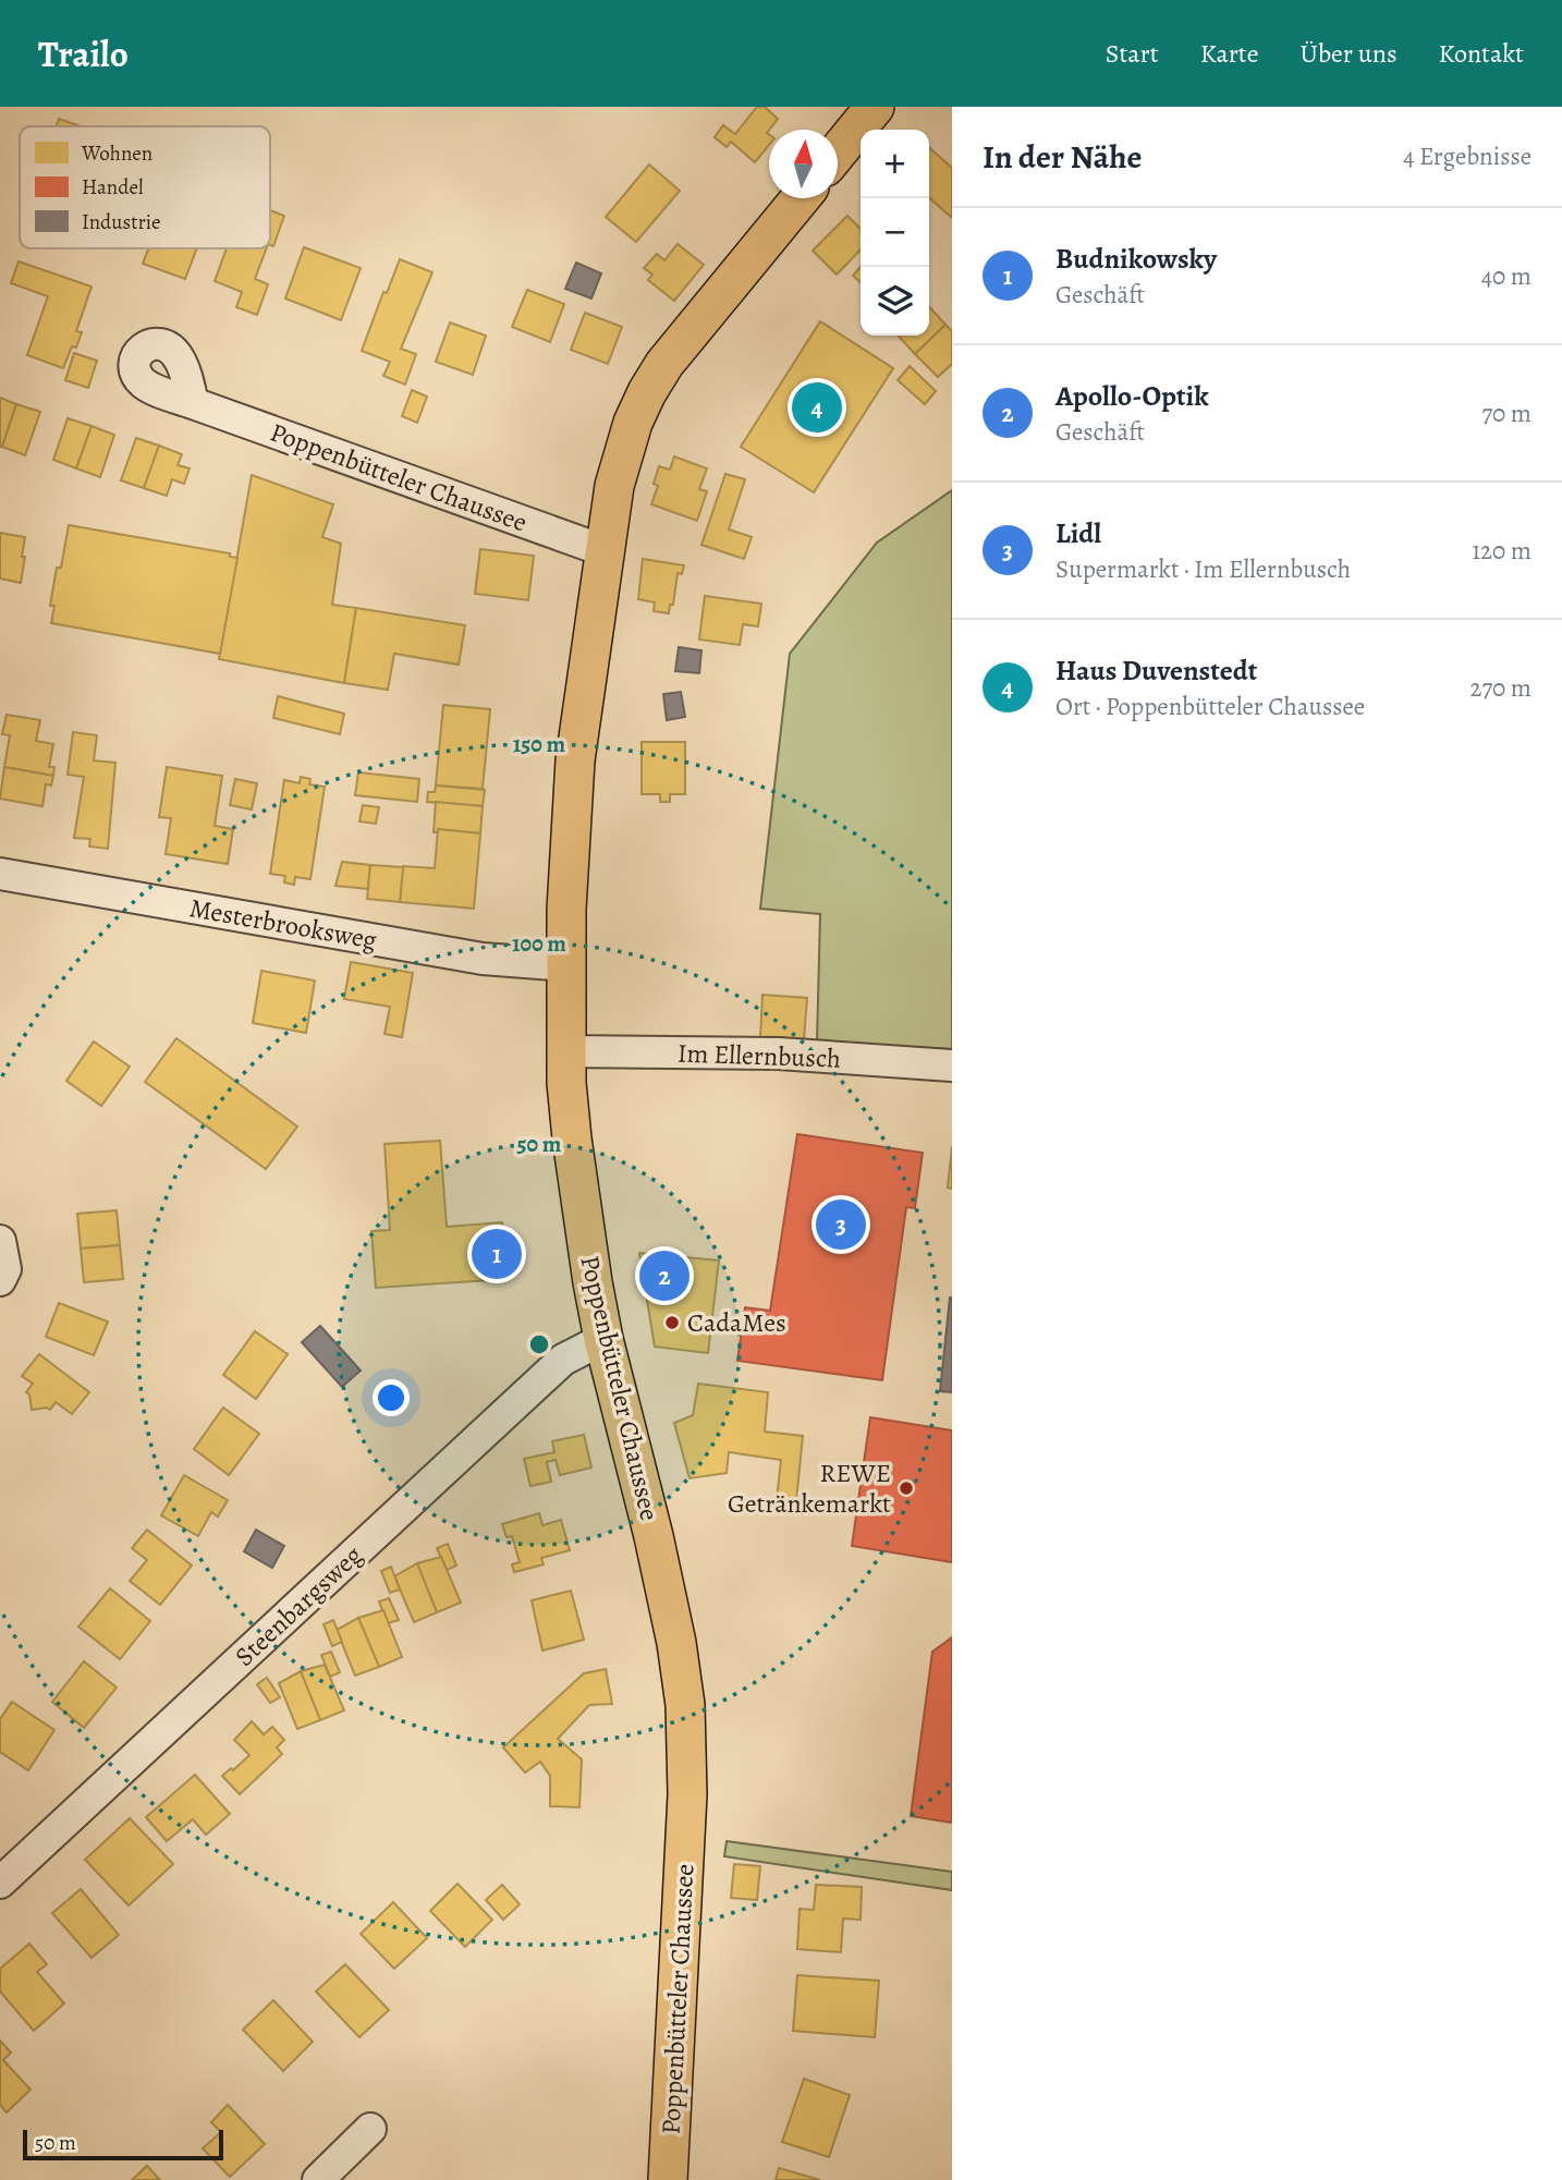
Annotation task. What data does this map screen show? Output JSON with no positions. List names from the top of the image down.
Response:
{
  "streets": {
    "main road": ["Poppenbütteler Chaussee"],
    "street": ["Mesterbrooksweg", "Im Ellernbusch", "Steenbargsweg"]
  },
  "crossings": [
    ["Poppenbütteler Chaussee", "Mesterbrooksweg"],
    ["Poppenbütteler Chaussee", "Im Ellernbusch"],
    ["Poppenbütteler Chaussee", "Steenbargsweg"]
  ],
  "places": ["CadaMes", "REWE Getränkemarkt"],
  "legend": ["Wohnen", "Handel", "Industrie"],
  "scale_bar": "50 m",
  "north": "top",
  "page": {
    "header": "Trailo",
    "nav": [
      "Start",
      "Karte",
      "Über uns",
      "Kontakt"
    ],
    "heading": ["In der Nähe", "4 Ergebnisse"],
    "map_buttons": ["+", "−"],
    "list": [
      {
        "mark": "1",
        "name": "Budnikowsky",
        "note": "Geschäft",
        "value": "40 m"
      },
      {
        "mark": "2",
        "name": "Apollo-Optik",
        "note": "Geschäft",
        "value": "70 m"
      },
      {
        "mark": "3",
        "name": "Lidl",
        "note": "Supermarkt · Im Ellernbusch",
        "value": "120 m"
      },
      {
        "mark": "4",
        "name": "Haus Duvenstedt",
        "note": "Ort · Poppenbütteler Chaussee",
        "value": "270 m"
      }
    ],
    "pins": [
      "4",
      "3",
      "1",
      "2"
    ],
    "scale": "50 m"
  },
  "rings": ["150 m", "100 m", "50 m"]
}
